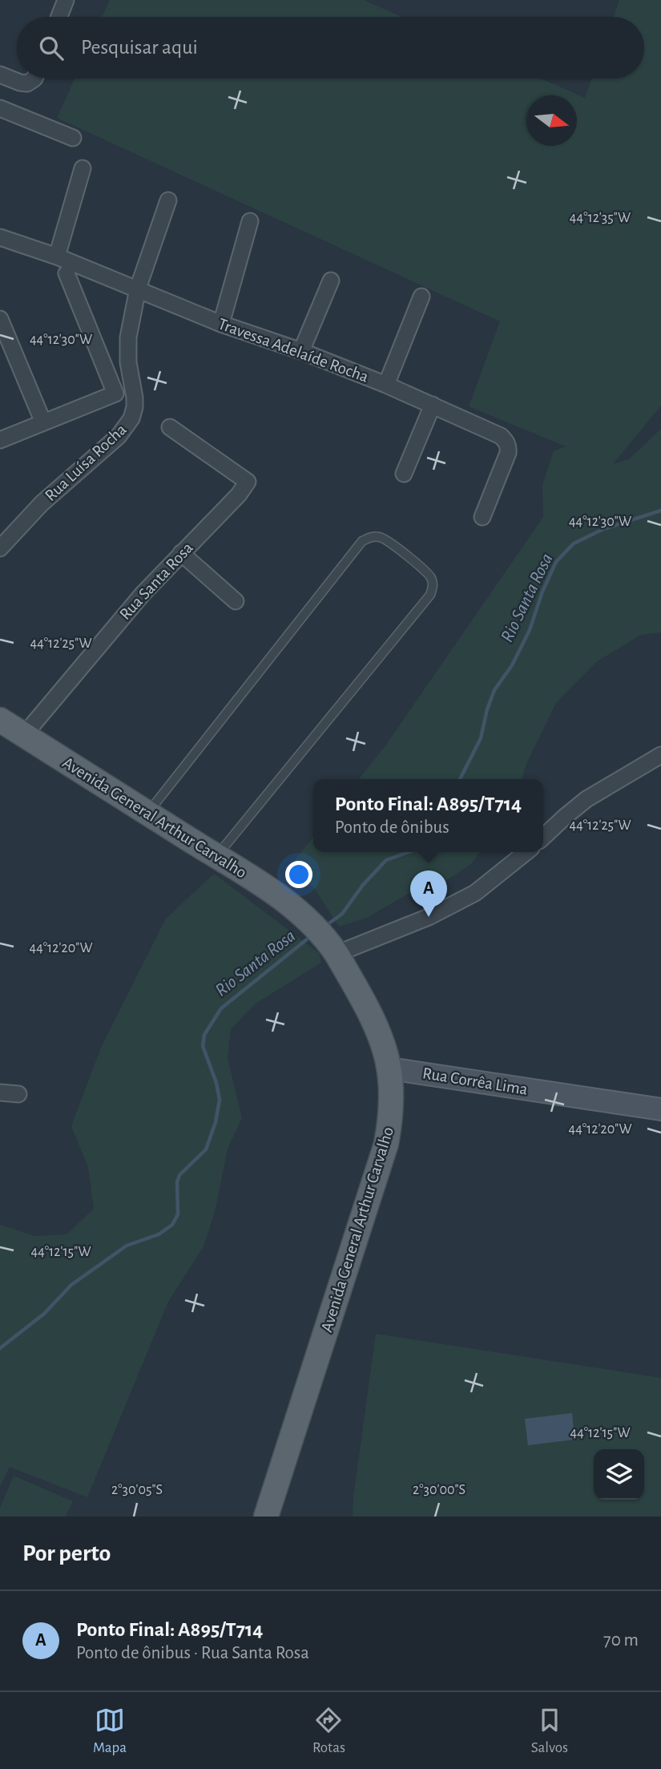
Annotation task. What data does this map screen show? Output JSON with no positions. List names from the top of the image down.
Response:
{
  "streets": {
    "main road": ["Avenida General Arthur Carvalho"],
    "street": [
      "Travessa Adelaíde Rocha",
      "Rua Luísa Rocha",
      "Rua Santa Rosa",
      "Rua Corrêa Lima"
    ]
  },
  "crossings": [
    ["Travessa Adelaíde Rocha", "Rua Luísa Rocha"],
    ["Rua Santa Rosa", "Avenida General Arthur Carvalho"],
    ["Avenida General Arthur Carvalho", "Rua Corrêa Lima"]
  ],
  "water": ["Rio Santa Rosa"],
  "north": "right",
  "page": {
    "search": "Pesquisar aqui",
    "popup": ["Ponto Final: A895/T714", "Ponto de ônibus"],
    "pins": "A",
    "heading": "Por perto",
    "list": [
      {
        "mark": "A",
        "name": "Ponto Final: A895/T714",
        "note": "Ponto de ônibus · Rua Santa Rosa",
        "value": "70 m"
      }
    ],
    "nav": ["Mapa", "Rotas", "Salvos"]
  },
  "coordinates": [
    "44°12'35\"W",
    "44°12'30\"W",
    "44°12'25\"W",
    "44°12'20\"W",
    "44°12'15\"W",
    "2°30'05\"S",
    "2°30'00\"S"
  ]
}
